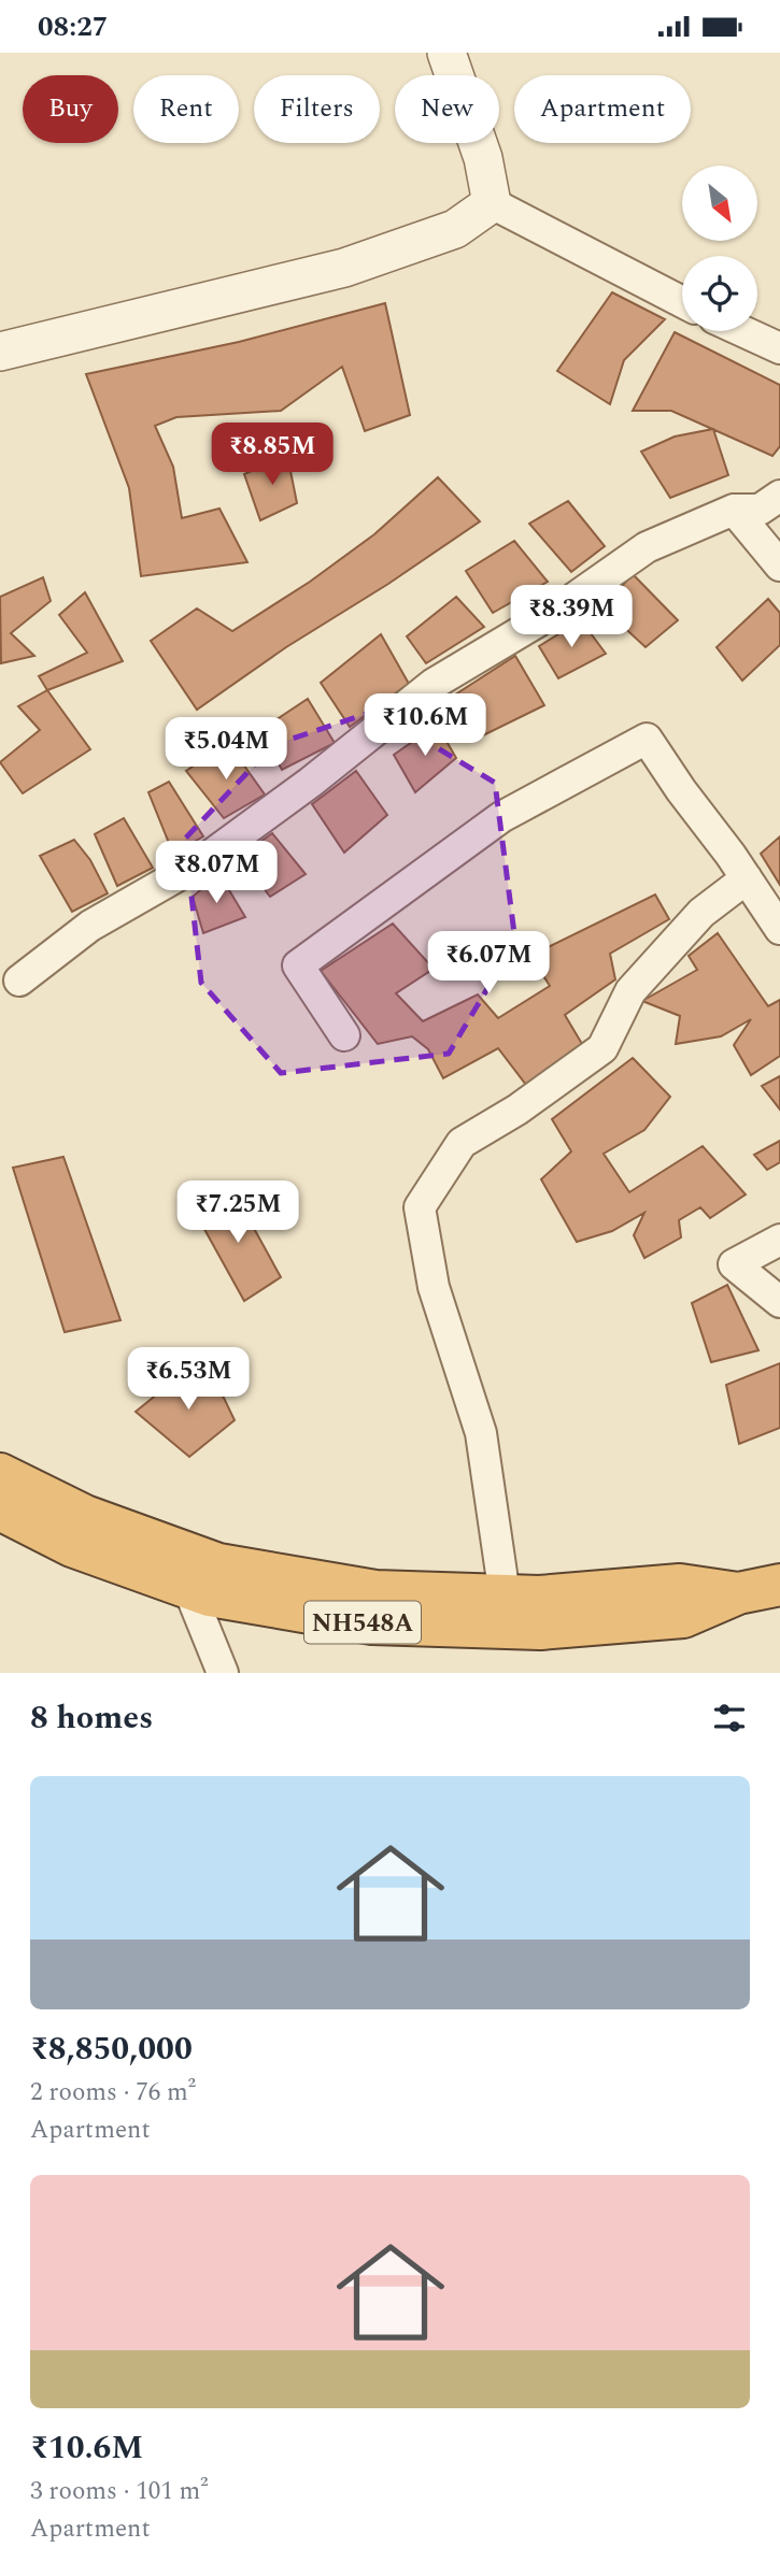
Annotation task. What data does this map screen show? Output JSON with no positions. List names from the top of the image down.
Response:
{
  "streets": {
    "highway": ["NH548A"]
  },
  "north": "bottom right",
  "page": {
    "status": "08:27",
    "chip": [
      "Buy",
      "Rent",
      "Filters",
      "New",
      "Apartment"
    ],
    "price": [
      "₹8.85M",
      "₹8.39M",
      "₹10.6M",
      "₹5.04M",
      "₹8.07M",
      "₹6.07M",
      "₹7.25M",
      "₹6.53M"
    ],
    "heading": "8 homes",
    "list": [
      {
        "name": "₹8,850,000",
        "note": "2 rooms · 76 m² · Apartment"
      },
      {
        "name": "₹10.6M",
        "note": "3 rooms · 101 m² · Apartment"
      }
    ]
  }
}
